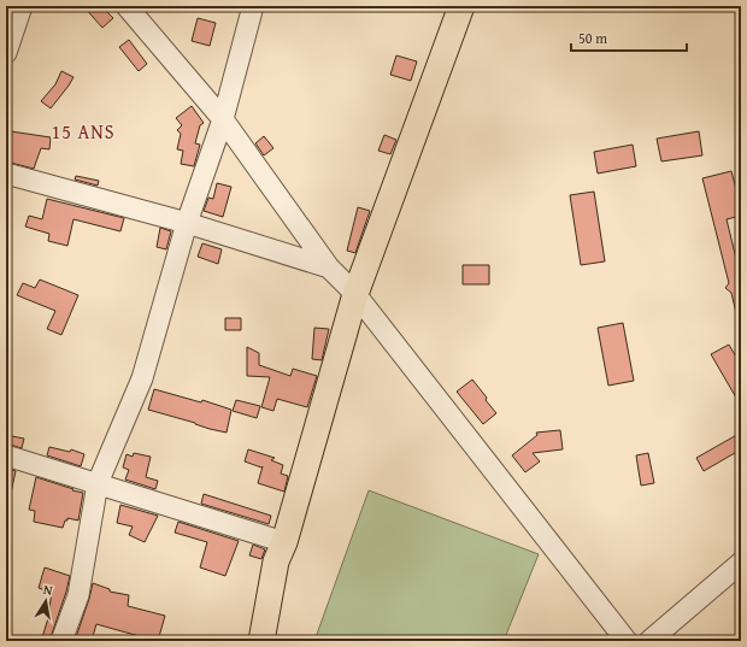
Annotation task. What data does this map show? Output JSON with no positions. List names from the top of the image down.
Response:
{
  "districts": ["15 ANS"],
  "scale_bar": "50 m",
  "north": "top"
}
